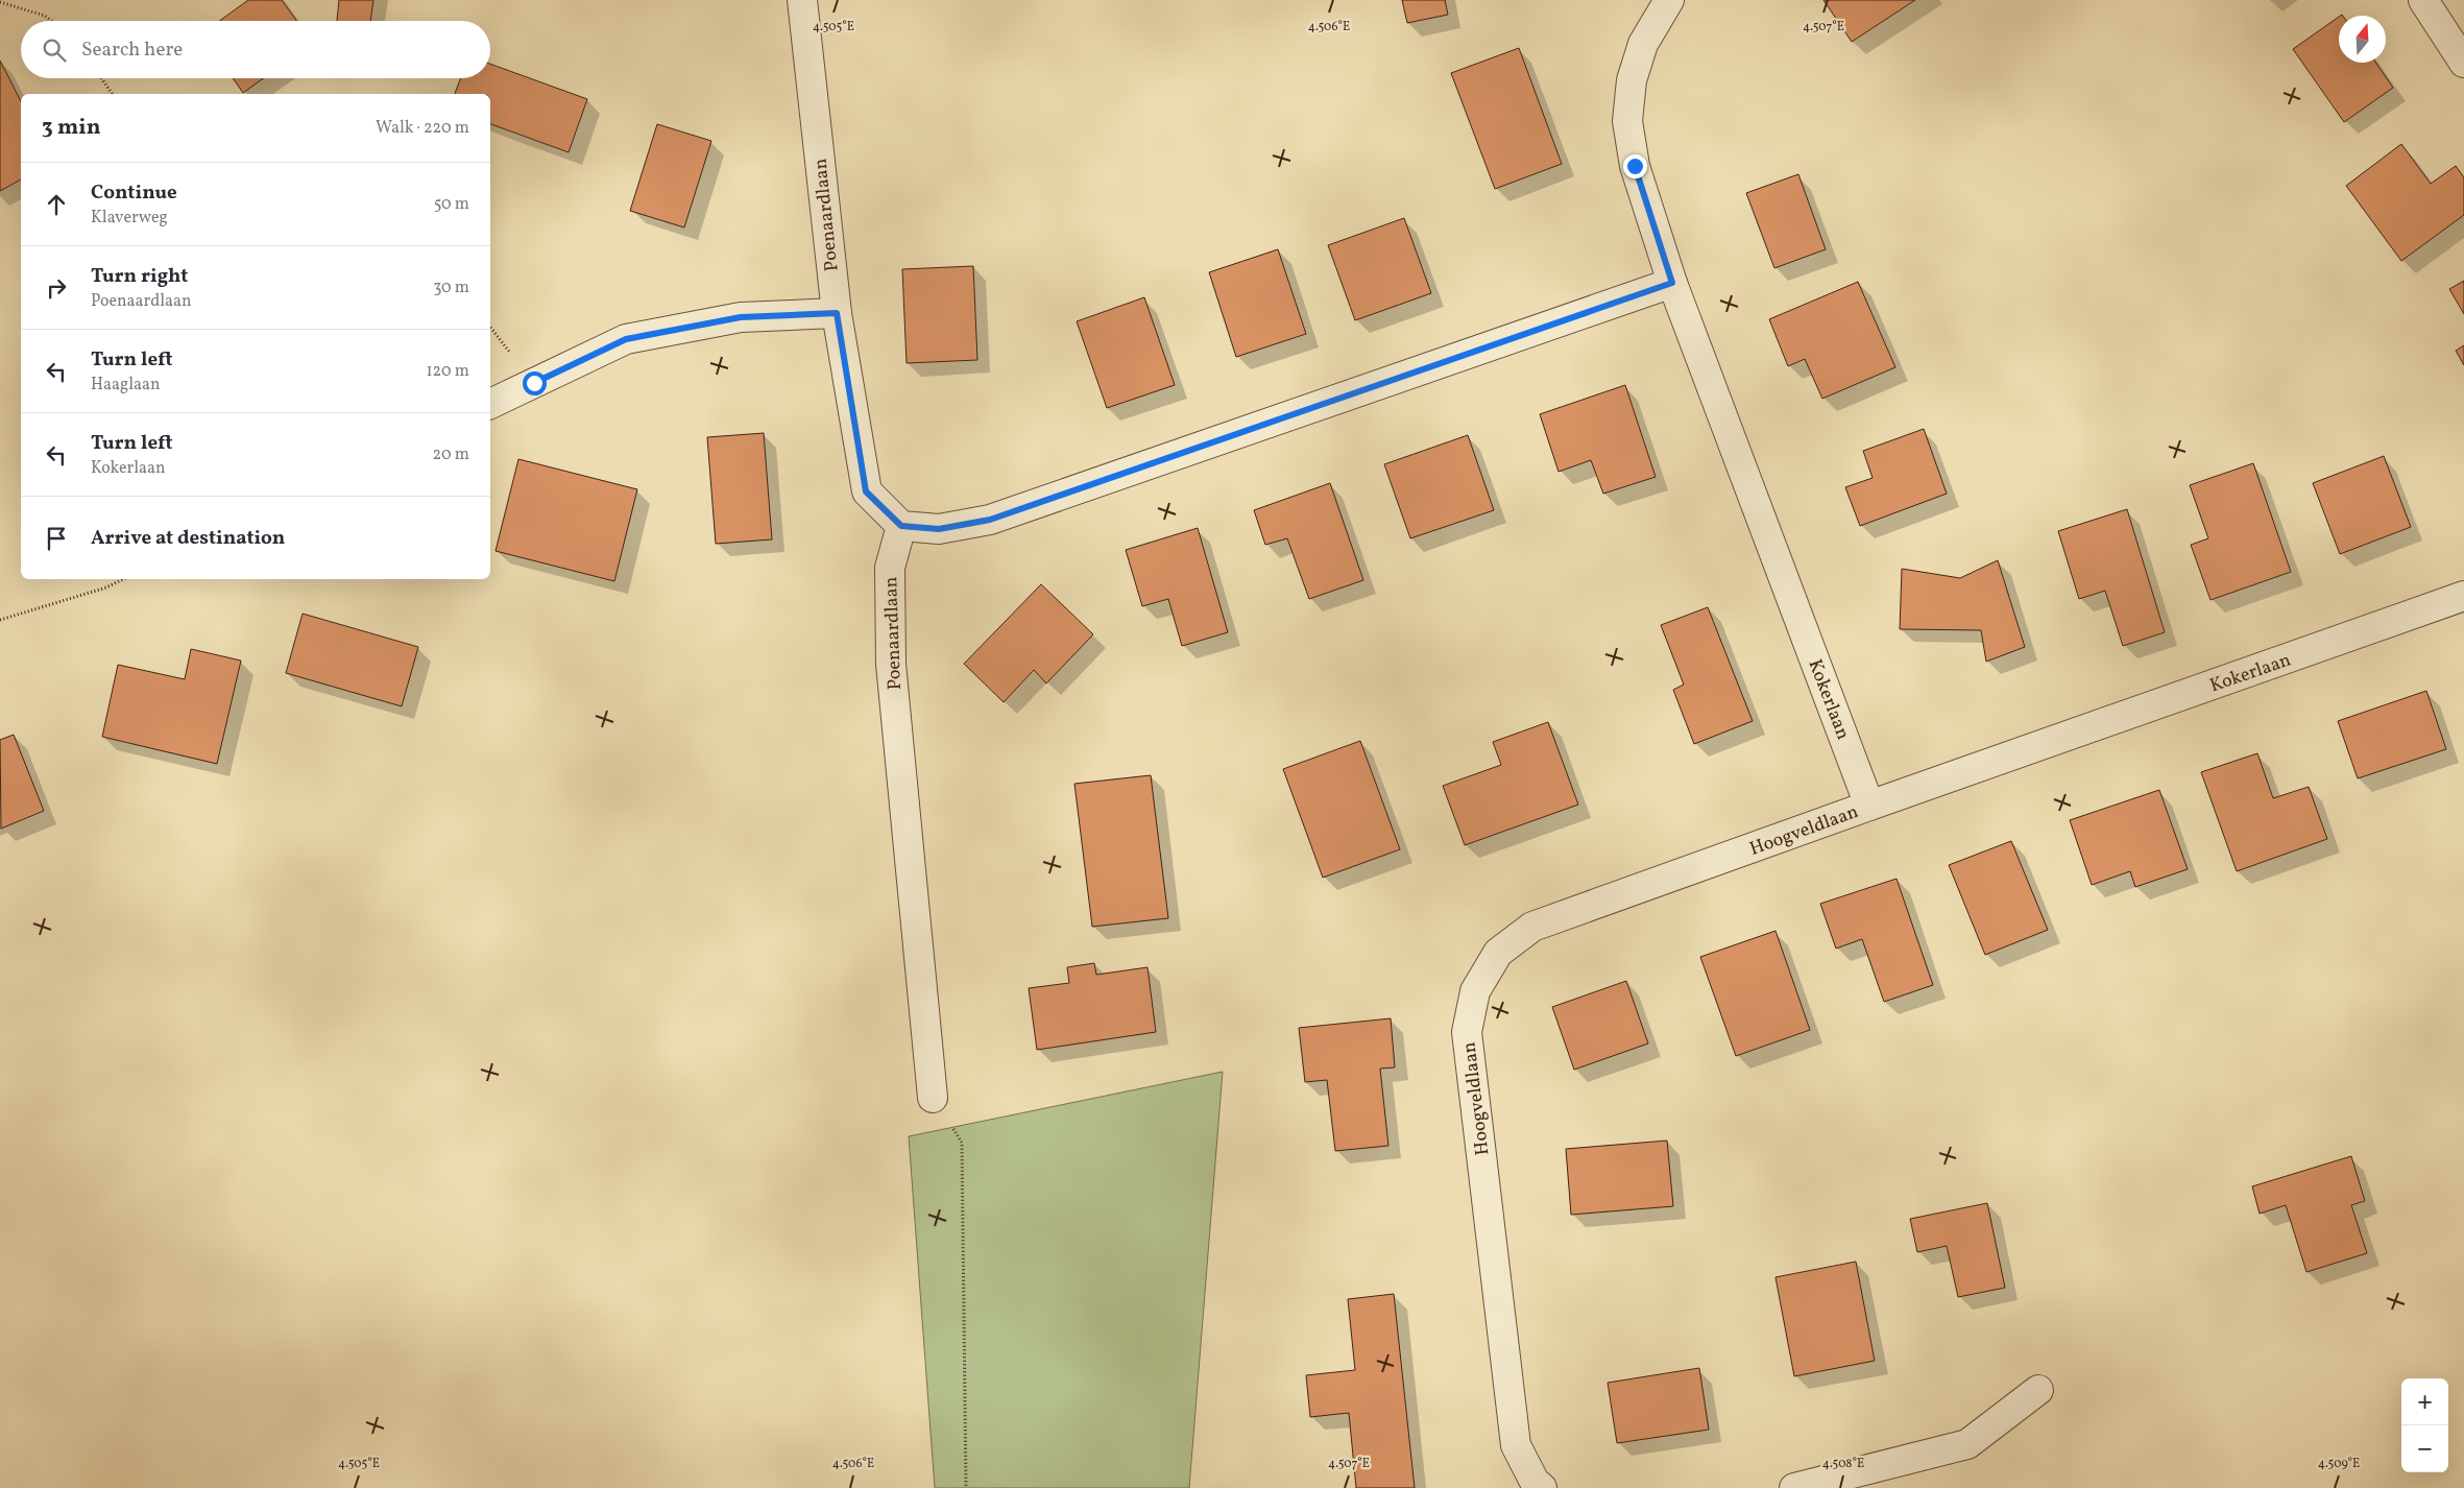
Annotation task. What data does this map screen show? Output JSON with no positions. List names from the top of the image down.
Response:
{
  "streets": {
    "street": ["Poenaardlaan", "Kokerlaan", "Hoogveldlaan"]
  },
  "crossings": [
    ["Kokerlaan", "Hoogveldlaan"]
  ],
  "north": "top",
  "page": {
    "search": "Search here",
    "heading": ["3 min", "Walk · 220 m"],
    "list": [
      ["Continue", "Klaverweg", "50 m"],
      ["Turn right", "Poenaardlaan", "30 m"],
      ["Turn left", "Haaglaan", "120 m"],
      ["Turn left", "Kokerlaan", "20 m"],
      "Arrive at destination"
    ],
    "map_buttons": ["+", "−"]
  },
  "coordinates": [
    "4.505°E",
    "4.506°E",
    "4.507°E",
    "4.508°E",
    "4.509°E"
  ]
}
